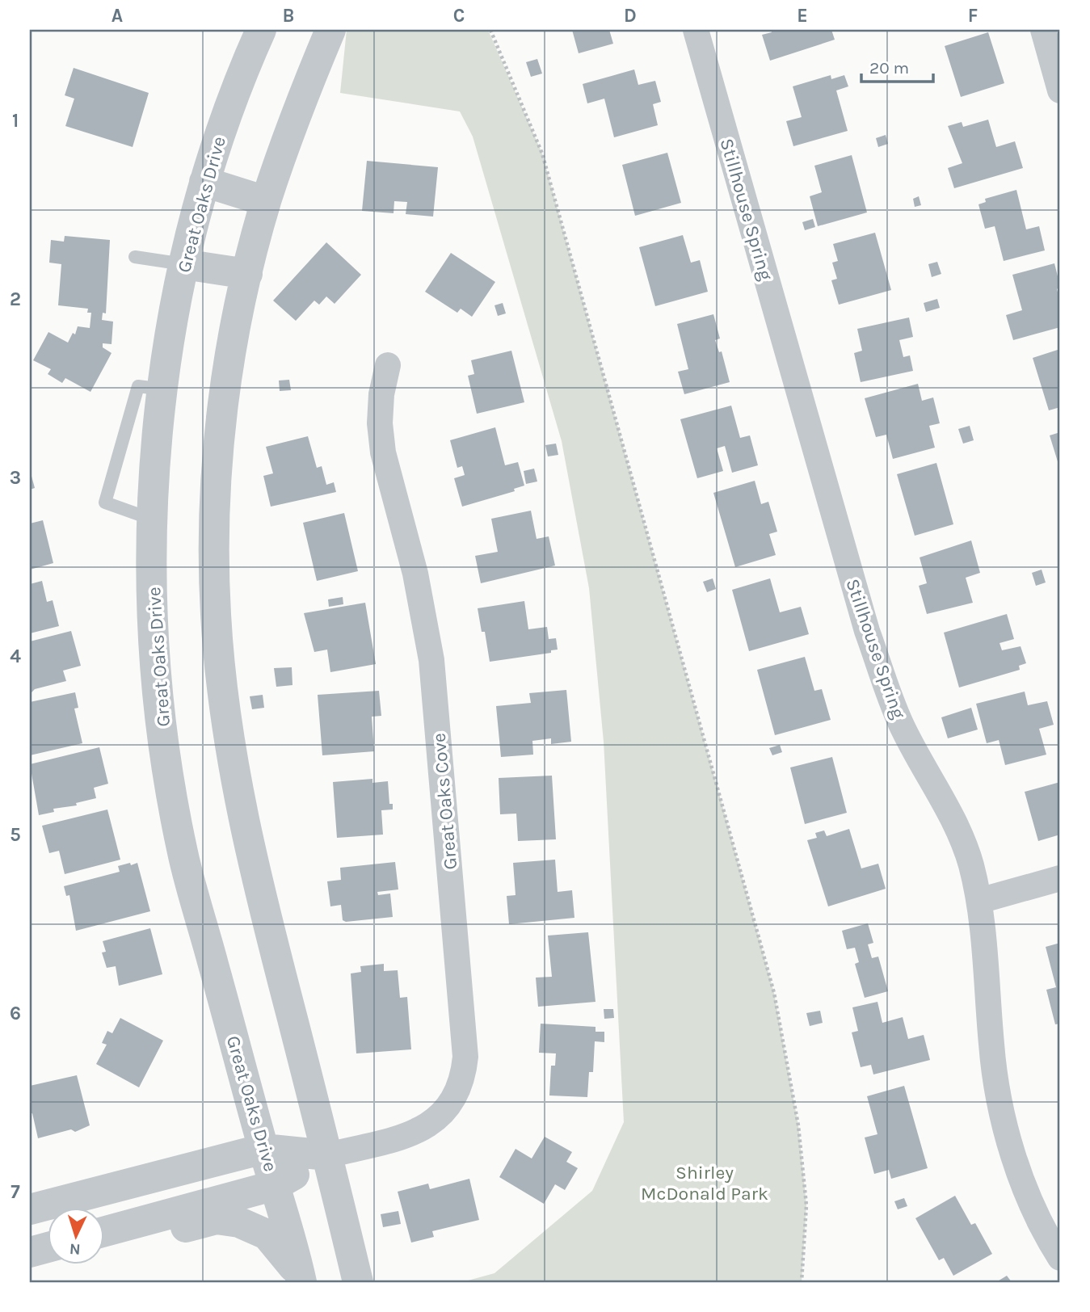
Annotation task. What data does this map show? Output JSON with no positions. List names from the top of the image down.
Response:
{
  "streets": {
    "street": ["Great Oaks Drive", "Stillhouse Spring", "Great Oaks Cove"]
  },
  "parks": ["Shirley McDonald Park"],
  "scale_bar": "20 m",
  "north": "bottom",
  "grid": {
    "columns": [
      "A",
      "B",
      "C",
      "D",
      "E",
      "F"
    ],
    "rows": [
      "1",
      "2",
      "3",
      "4",
      "5",
      "6",
      "7"
    ]
  }
}
